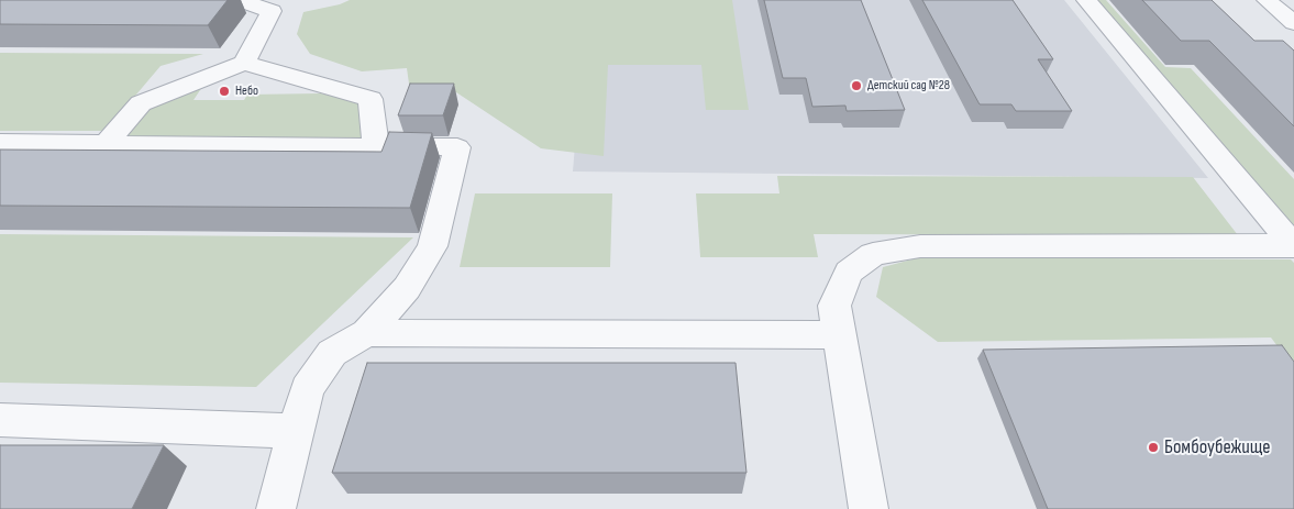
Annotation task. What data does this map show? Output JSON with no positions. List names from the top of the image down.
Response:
{
  "places": ["Детский сад №28", "Небо", "Бомбоубежище"]
}
